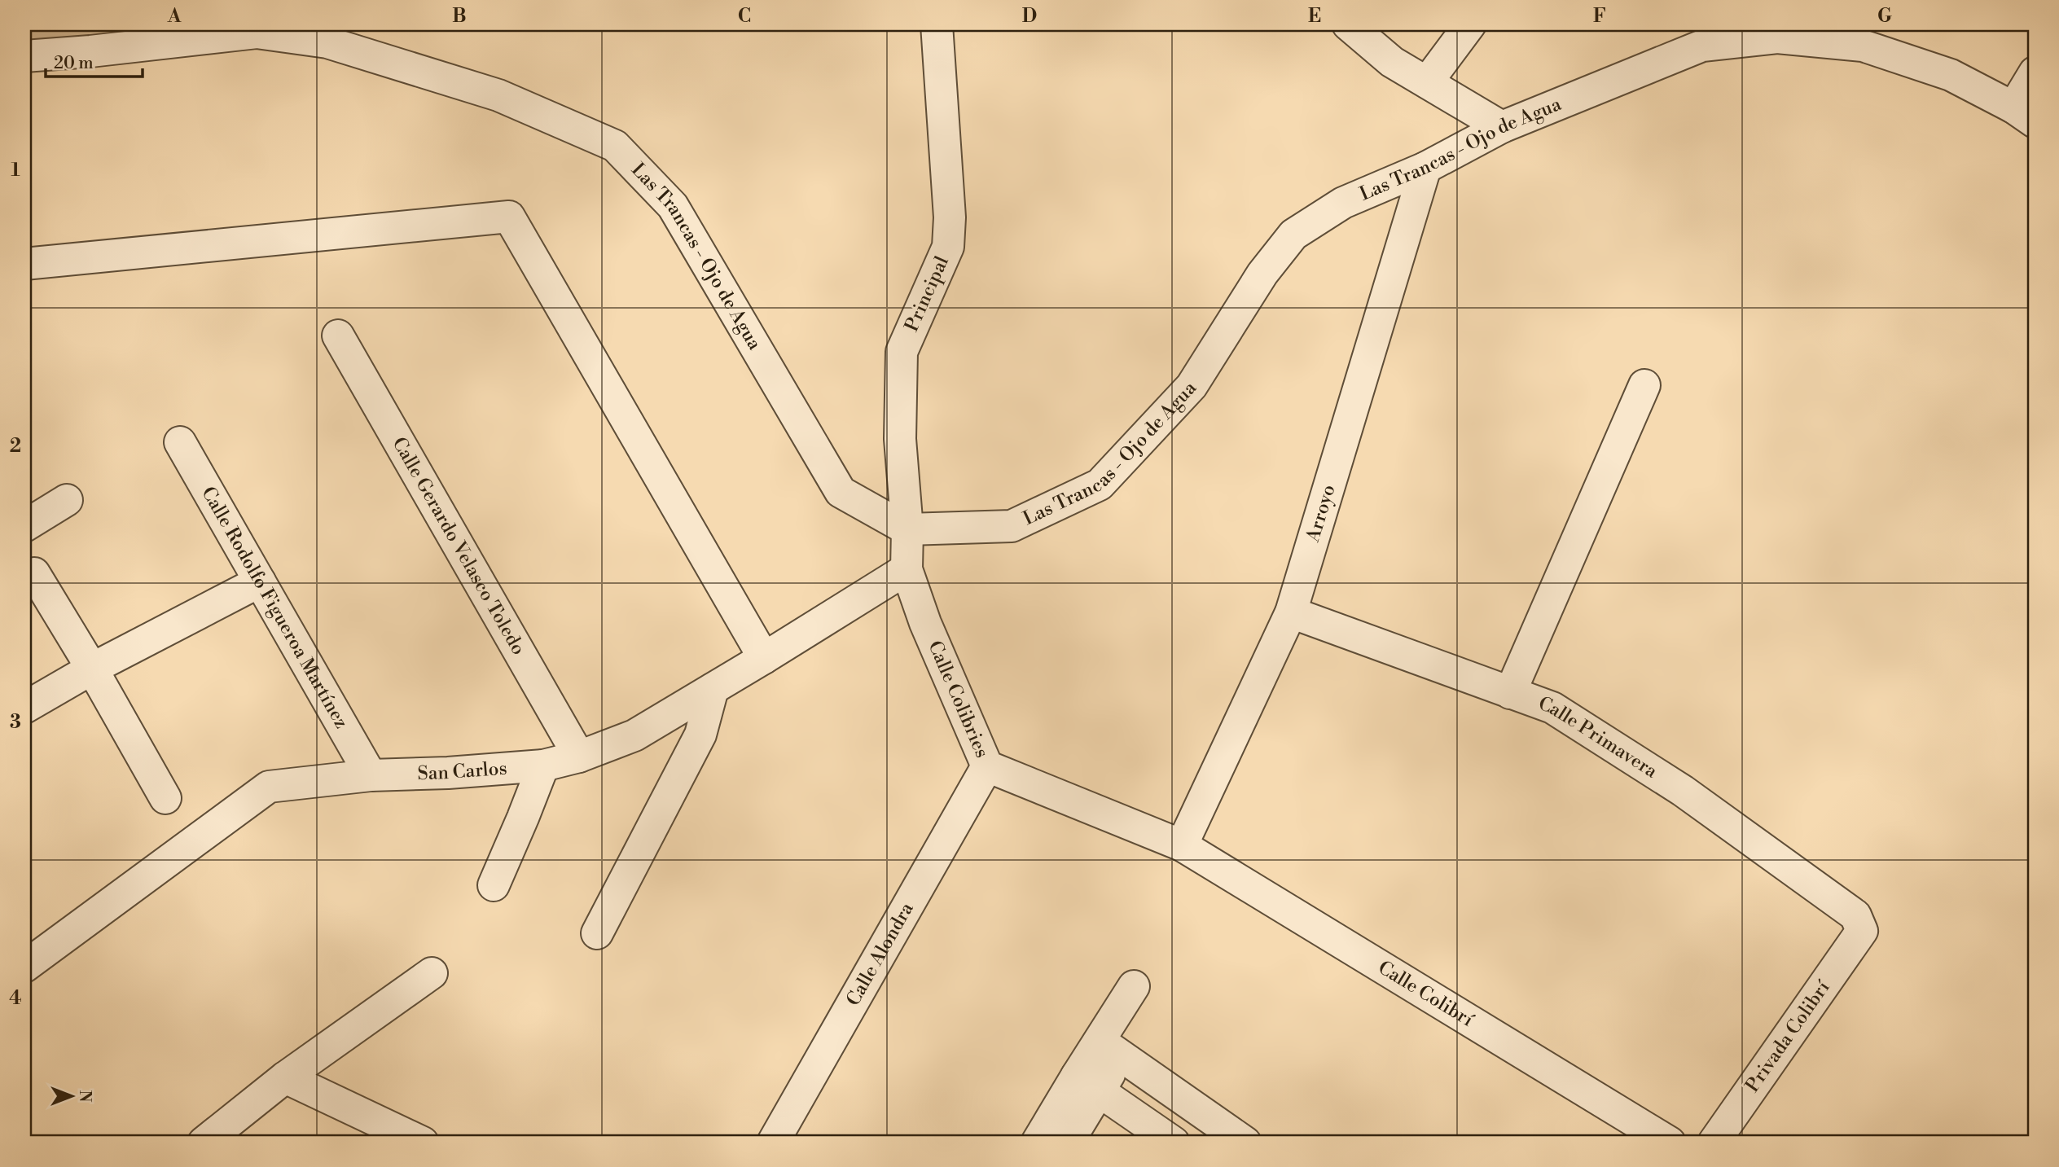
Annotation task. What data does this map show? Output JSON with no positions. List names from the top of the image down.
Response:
{
  "streets": {
    "street": [
      "Las Trancas - Ojo de Agua",
      "Principal",
      "Arroyo",
      "Calle Gerardo Velasco Toledo",
      "Calle Rodolfo Figueroa Martínez",
      "Calle Colibries",
      "Calle Primavera",
      "San Carlos",
      "Calle Alondra",
      "Calle Colibrí",
      "Privada Colibrí"
    ]
  },
  "crossings": [
    ["Las Trancas - Ojo de Agua", "Principal"],
    ["Las Trancas - Ojo de Agua", "Arroyo"],
    ["Las Trancas - Ojo de Agua", "Calle Colibries"],
    ["Principal", "Calle Colibries"],
    ["Arroyo", "Calle Colibries"],
    ["Arroyo", "Calle Primavera"],
    ["Arroyo", "Calle Colibrí"],
    ["Calle Gerardo Velasco Toledo", "San Carlos"],
    ["Calle Rodolfo Figueroa Martínez", "San Carlos"],
    ["Calle Colibries", "San Carlos"],
    ["Calle Colibries", "Calle Alondra"],
    ["Calle Colibries", "Calle Colibrí"],
    ["Calle Primavera", "Privada Colibrí"]
  ],
  "scale_bar": "20 m",
  "north": "right",
  "grid": {
    "columns": [
      "A",
      "B",
      "C",
      "D",
      "E",
      "F",
      "G"
    ],
    "rows": [
      "1",
      "2",
      "3",
      "4"
    ]
  }
}
